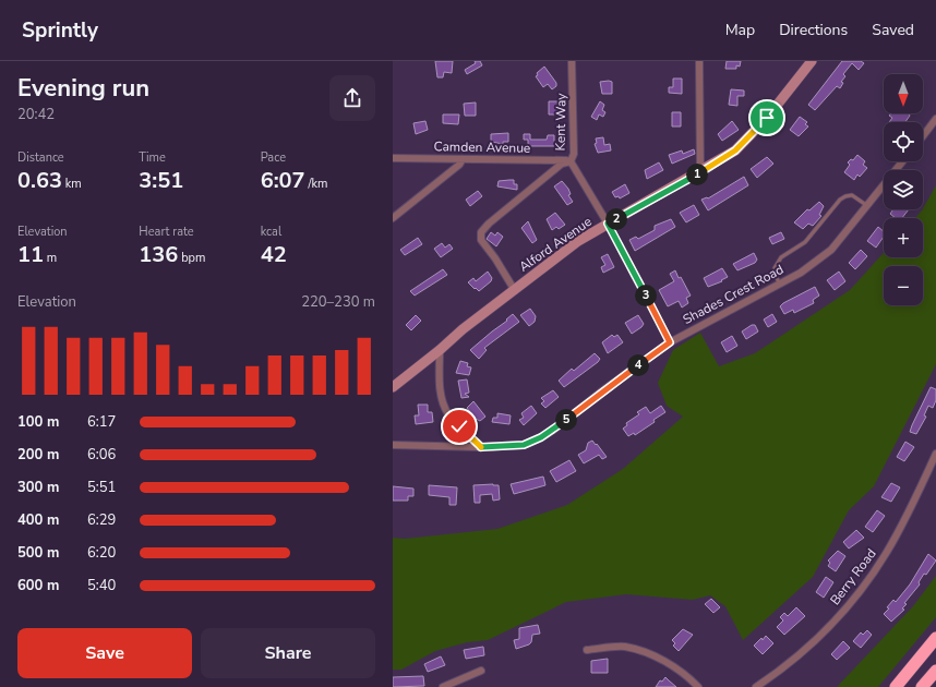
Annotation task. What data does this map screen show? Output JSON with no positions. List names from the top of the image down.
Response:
{
  "streets": {
    "street": [
      "Kent Way",
      "Camden Avenue",
      "Alford Avenue",
      "Shades Crest Road",
      "Berry Road"
    ]
  },
  "crossings": [
    ["Kent Way", "Camden Avenue"],
    ["Kent Way", "Alford Avenue"],
    ["Kent Way", "Shades Crest Road"]
  ],
  "north": "bottom",
  "page": {
    "header": "Sprintly",
    "nav": ["Map", "Directions", "Saved"],
    "heading": ["Evening run", "20:42"],
    "map_buttons": ["+", "−"],
    "stats": [
      ["Distance", "0.63 km"],
      ["Time", "3:51"],
      ["Pace", "6:07 /km"],
      ["Elevation", "11 m"],
      ["Heart rate", "136 bpm"],
      ["kcal", "42"]
    ],
    "pins": [
      "1",
      "2",
      "3",
      "4",
      "5"
    ],
    "chart": ["Elevation", "220–230 m"],
    "list": [
      {
        "name": "100 m",
        "note": "6:17"
      },
      {
        "name": "200 m",
        "note": "6:06"
      },
      {
        "name": "300 m",
        "note": "5:51"
      },
      {
        "name": "400 m",
        "note": "6:29"
      },
      {
        "name": "500 m",
        "note": "6:20"
      },
      {
        "name": "600 m",
        "note": "5:40"
      }
    ],
    "buttons": ["Save", "Share"]
  }
}
